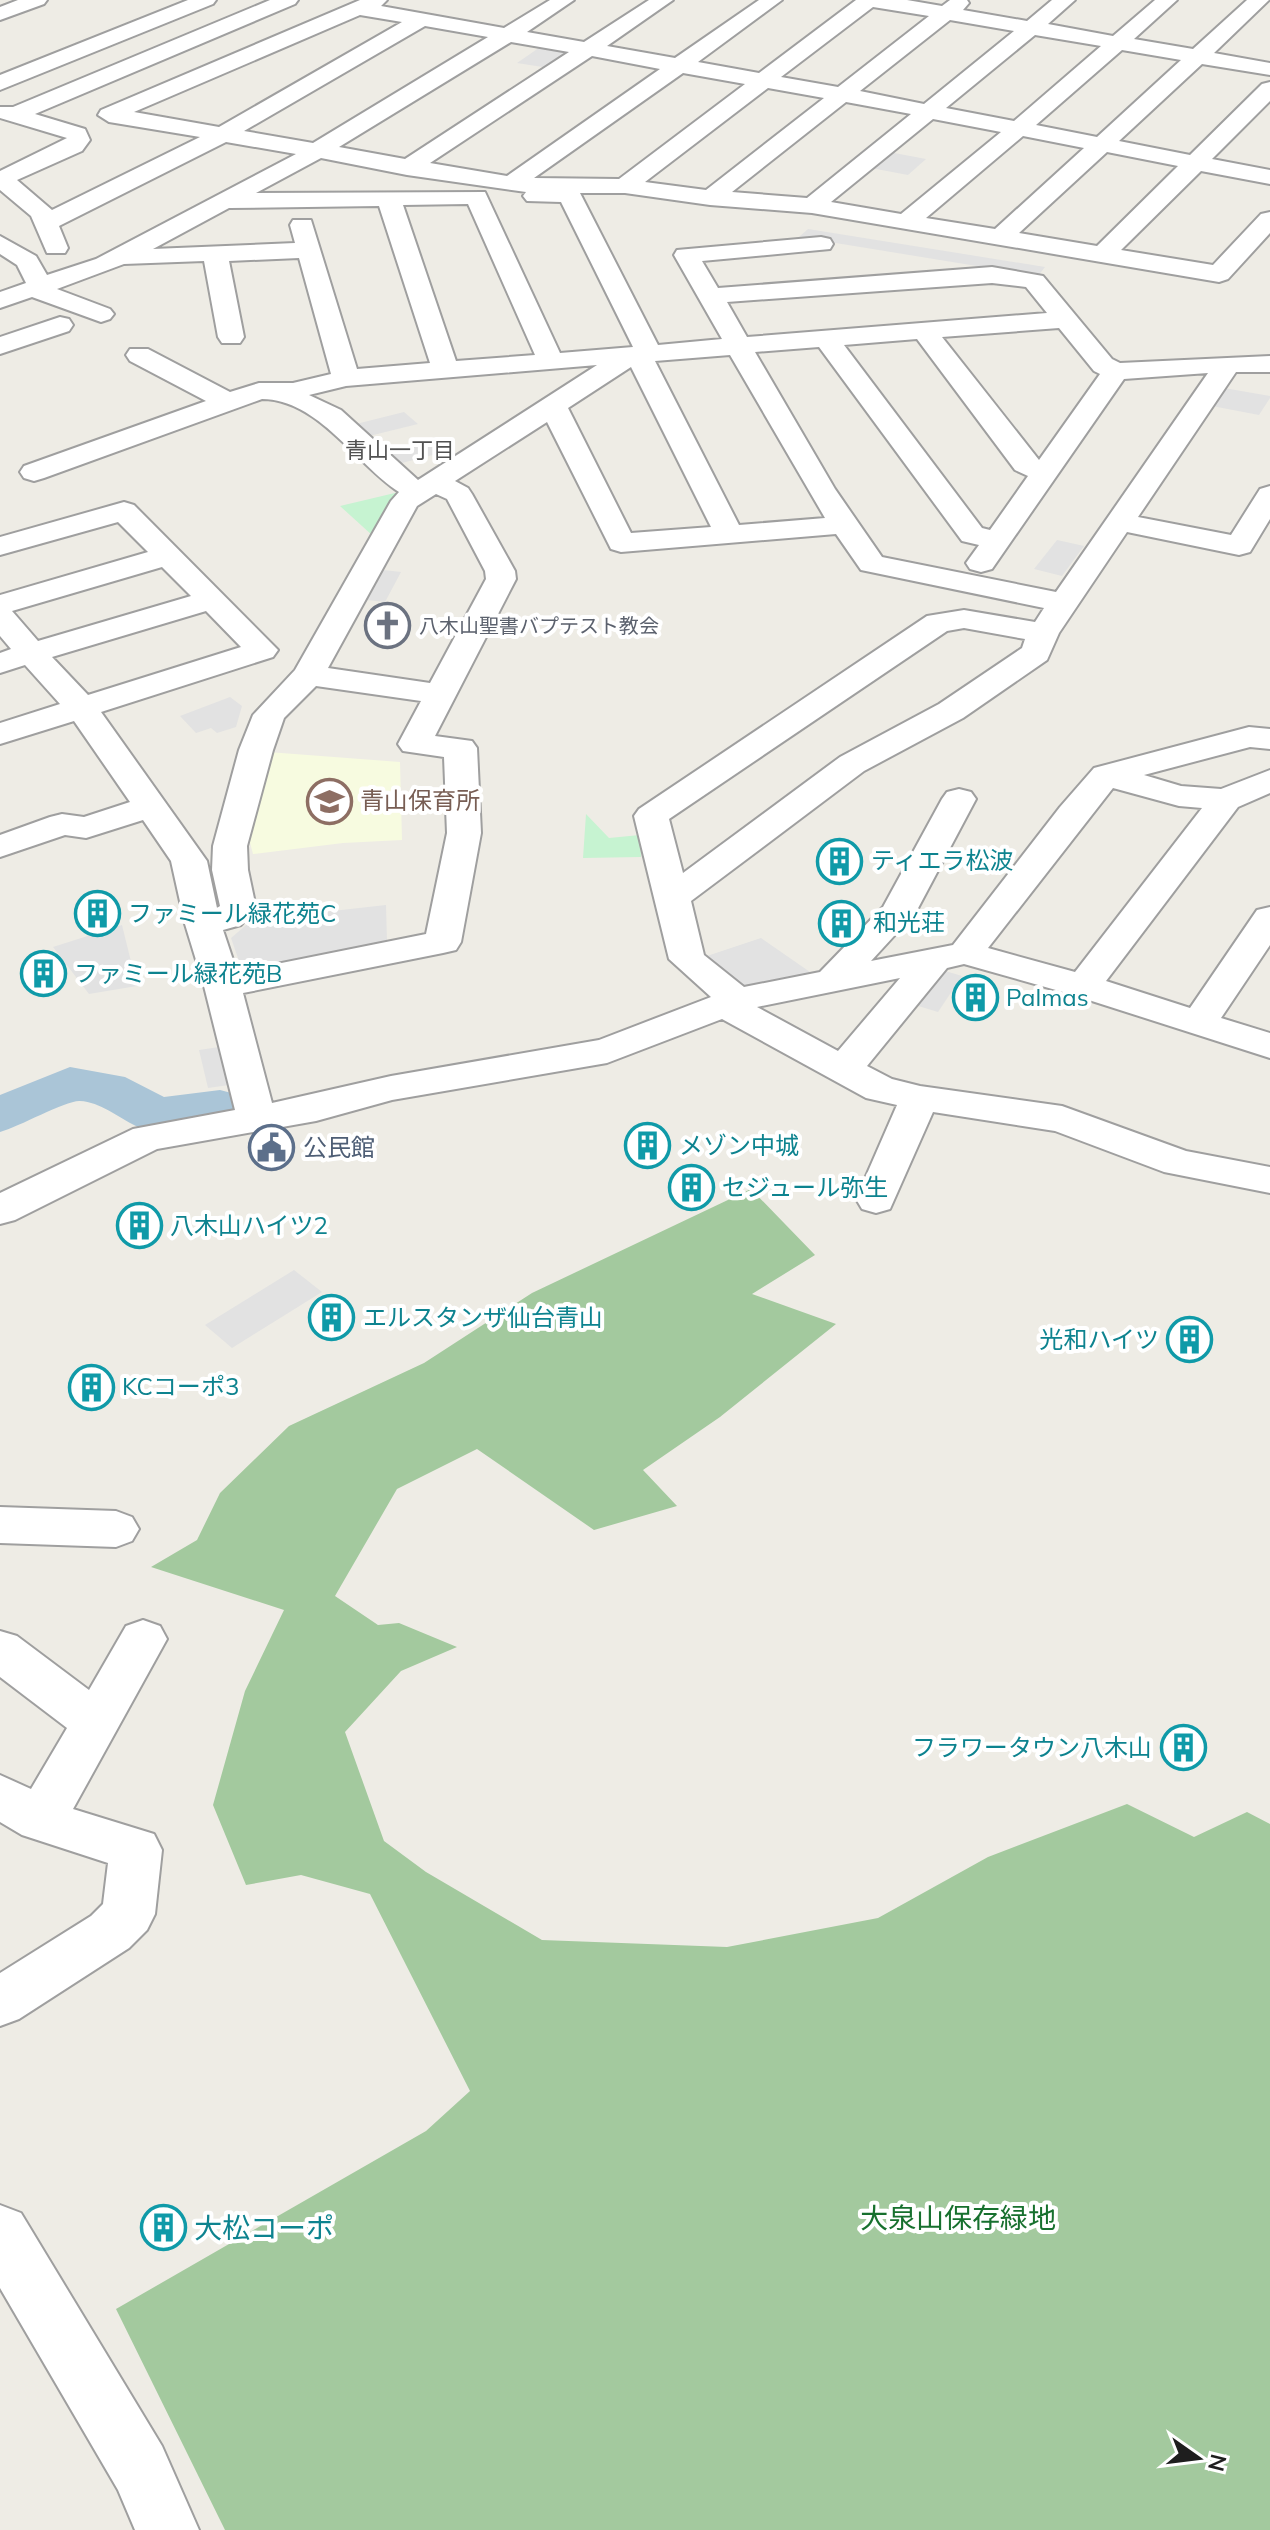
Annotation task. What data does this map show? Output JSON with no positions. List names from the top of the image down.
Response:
{
  "districts": ["青山一丁目"],
  "parks": ["大泉山保存緑地"],
  "places": {
    "church": ["八木山聖書バプテスト教会"],
    "school or university": ["青山保育所"],
    "building": [
      "ティエラ松波",
      "ファミール緑花苑C",
      "和光荘",
      "ファミール緑花苑B",
      "Palmas",
      "メゾン中城",
      "セジュール弥生",
      "八木山ハイツ2",
      "エルスタンザ仙台青山",
      "光和ハイツ",
      "KCコーポ3",
      "フラワータウン八木山",
      "大松コーポ"
    ],
    "public building": ["公民館"]
  },
  "north": "right"
}
